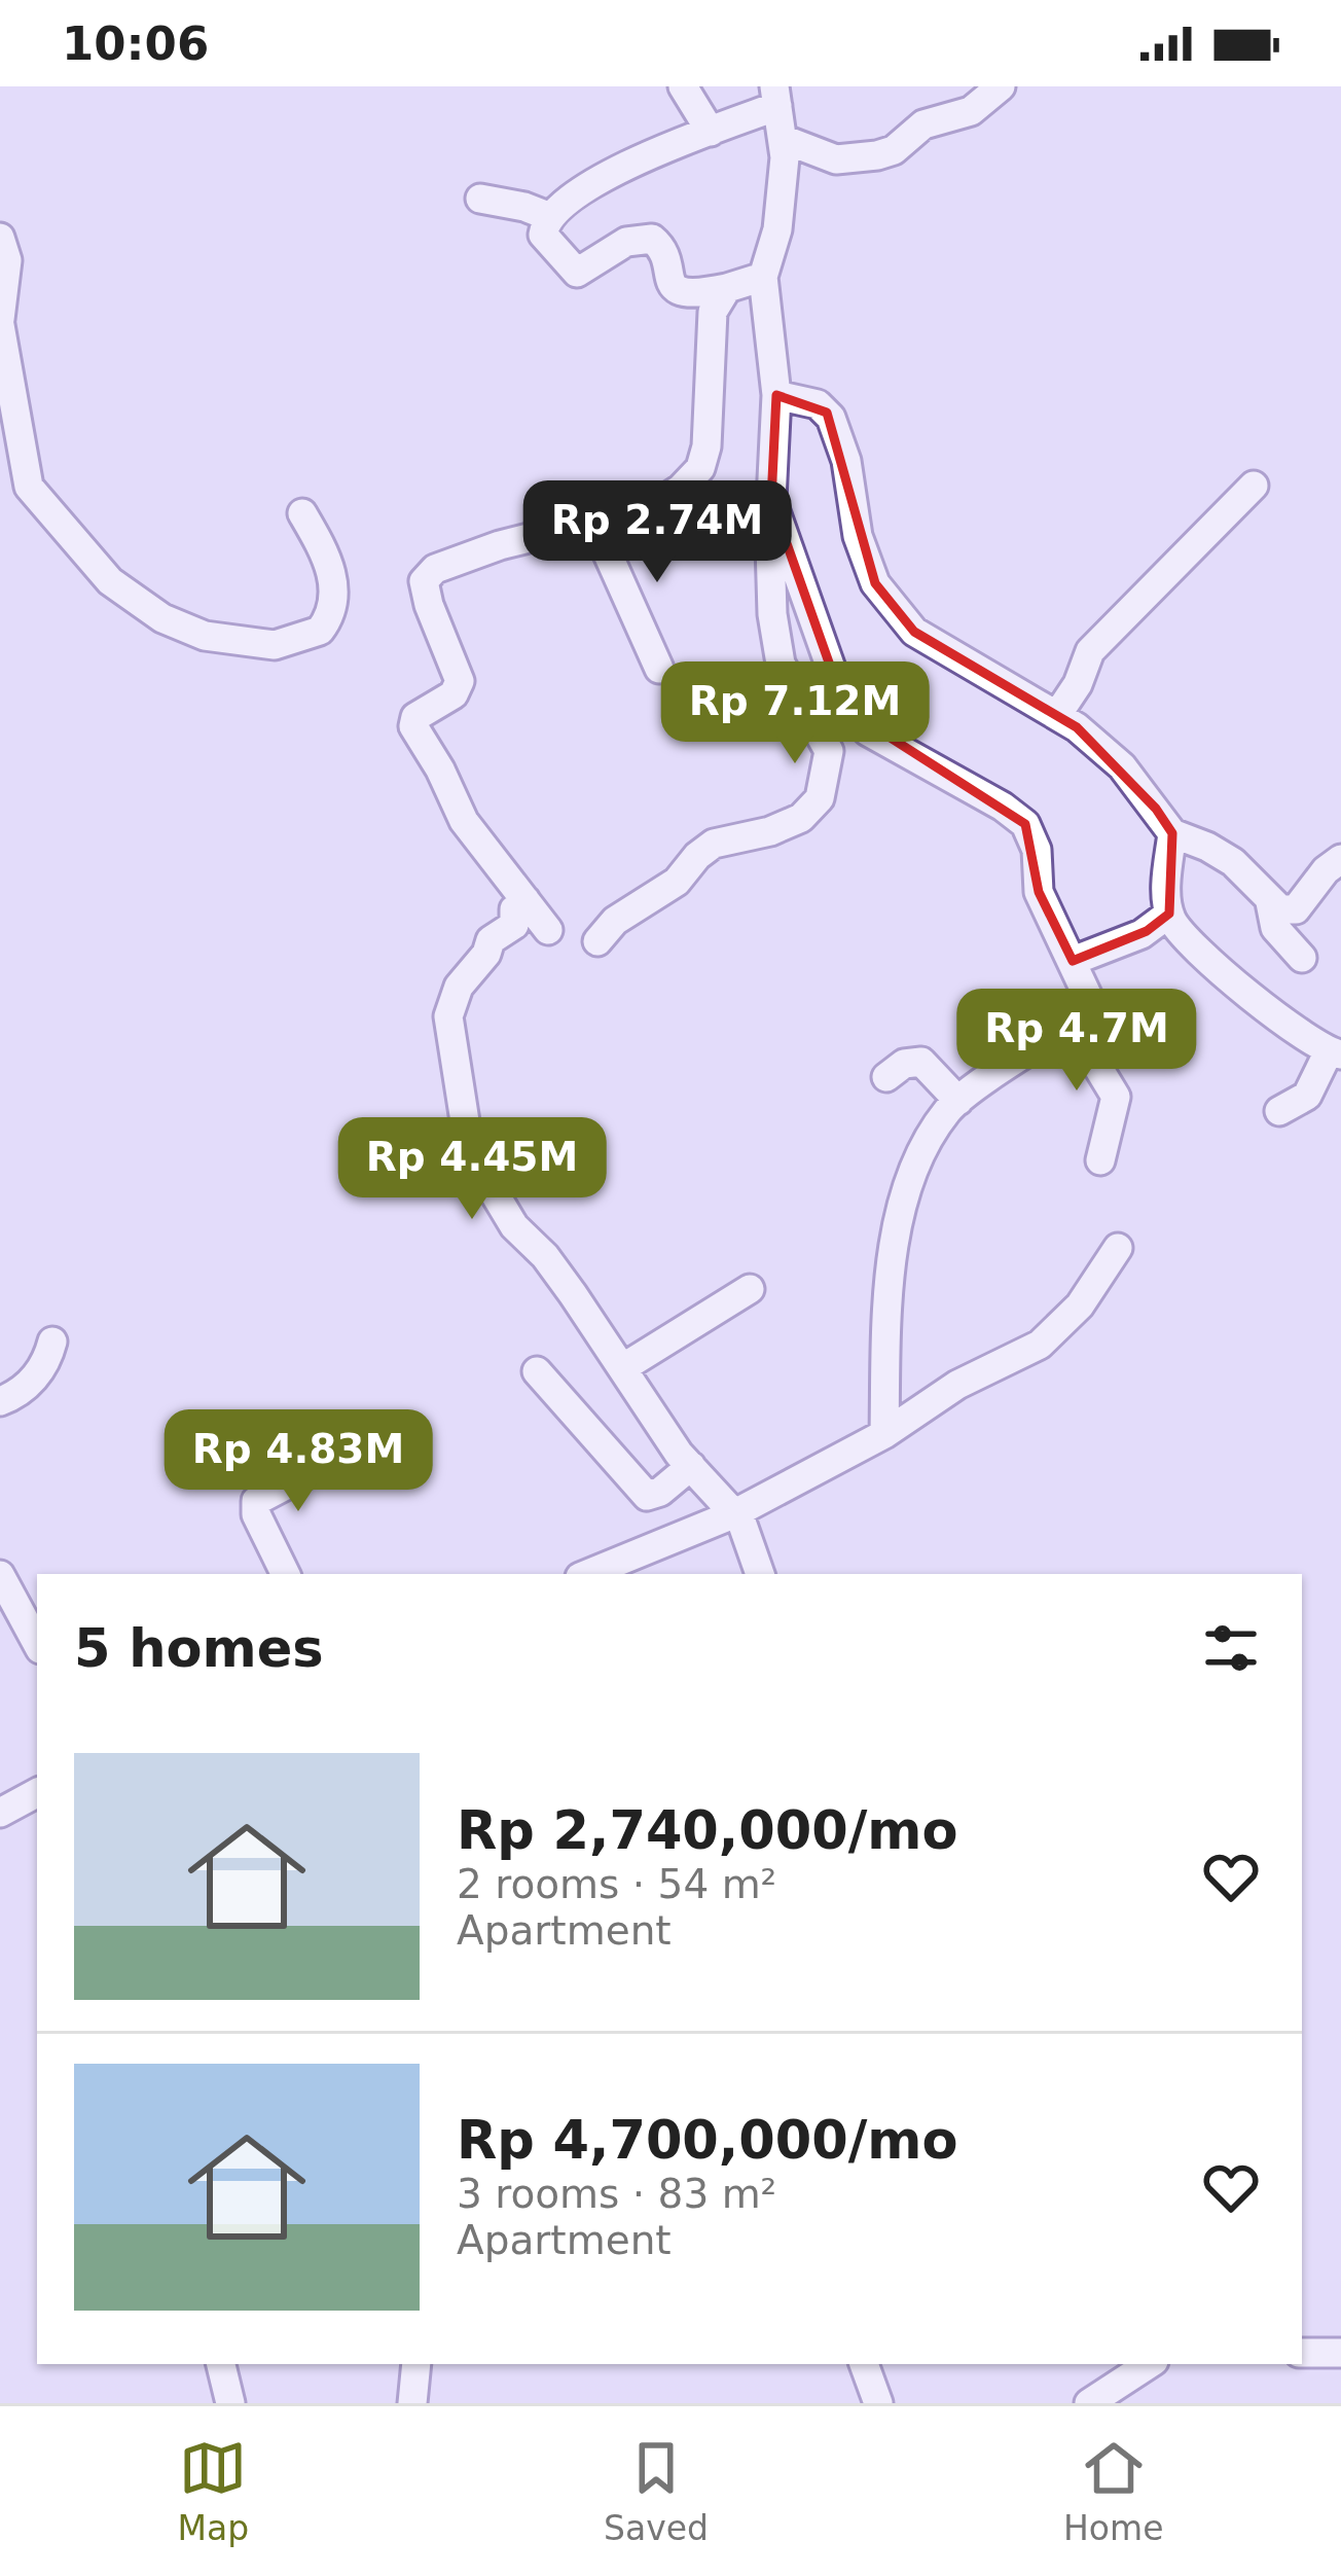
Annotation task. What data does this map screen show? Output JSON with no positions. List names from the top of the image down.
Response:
{
  "page": {
    "status": "10:06",
    "price": [
      "Rp 2.74M",
      "Rp 7.12M",
      "Rp 4.7M",
      "Rp 4.45M",
      "Rp 4.83M"
    ],
    "heading": "5 homes",
    "list": [
      {
        "name": "Rp 2,740,000/mo",
        "note": "2 rooms · 54 m² · Apartment"
      },
      {
        "name": "Rp 4,700,000/mo",
        "note": "3 rooms · 83 m² · Apartment"
      }
    ],
    "tabs": ["Map", "Saved", "Home"]
  }
}
